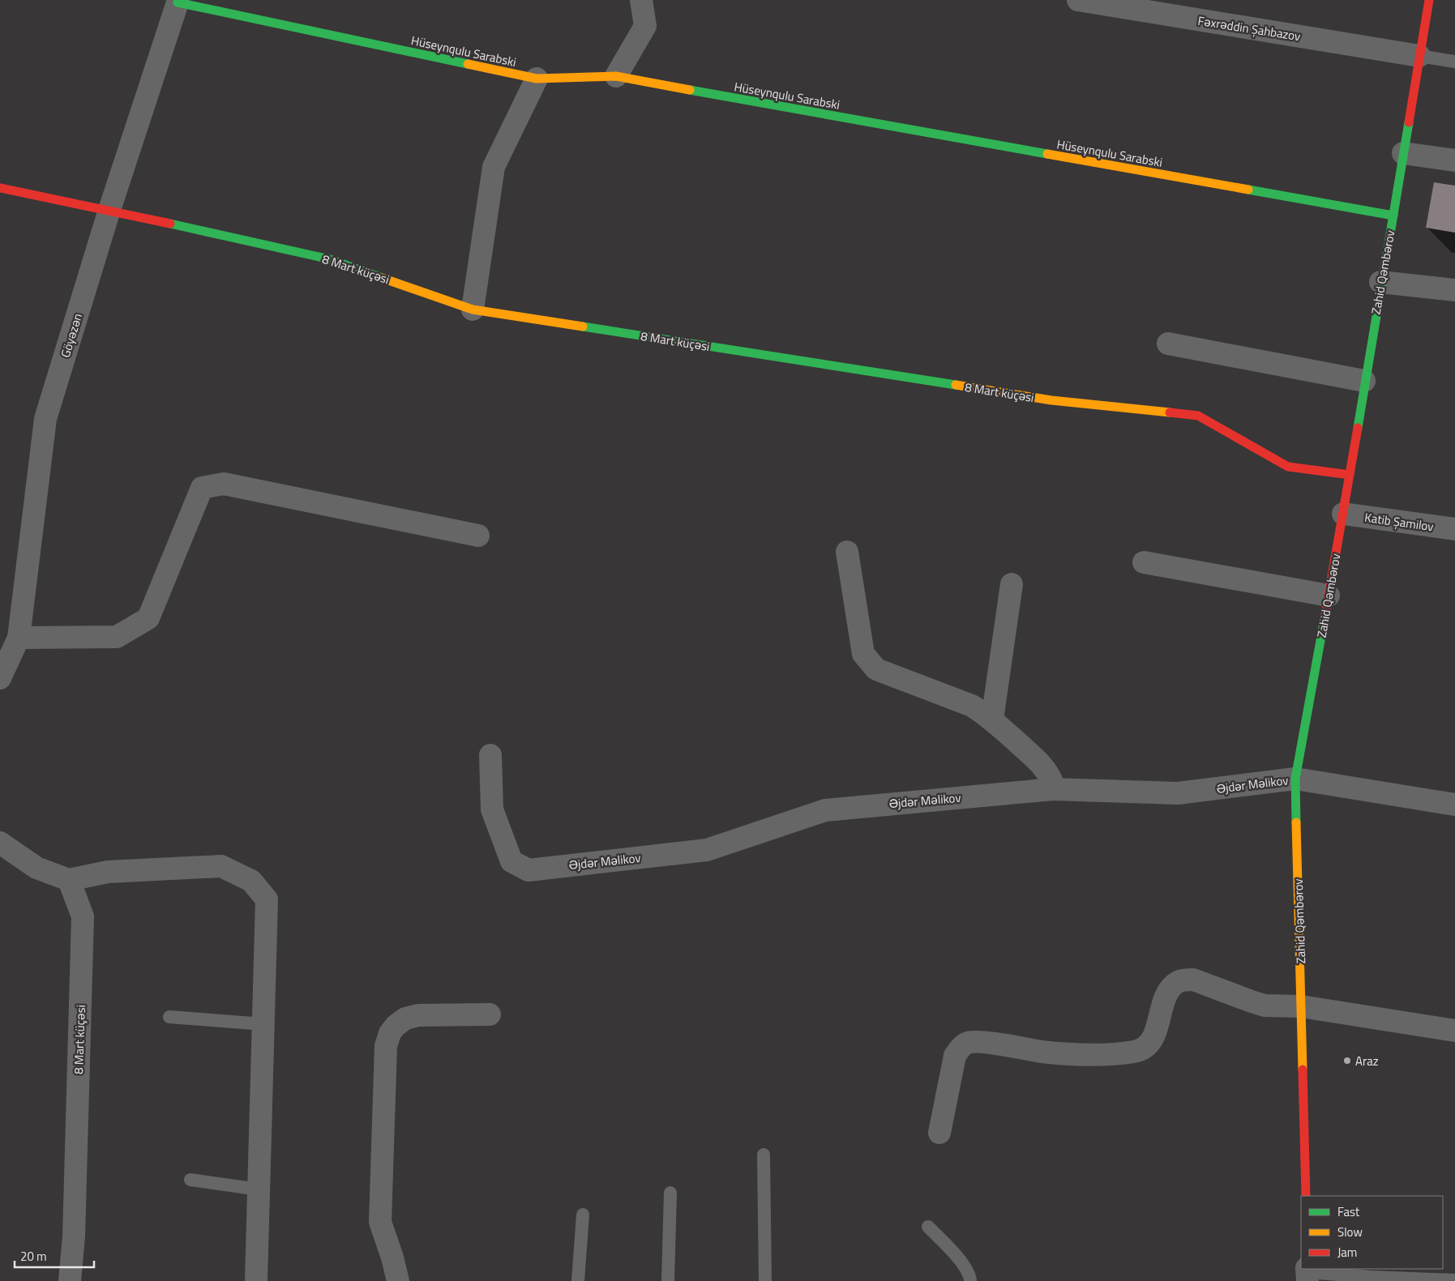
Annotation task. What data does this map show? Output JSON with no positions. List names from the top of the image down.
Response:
{
  "streets": {
    "street": [
      "Fəxrəddin Şahbazov",
      "Hüseynqulu Sarabski",
      "8 Mart küçəsi",
      "Zahid Qəmbərov",
      "Göyəzən",
      "Katib Şamilov",
      "Əjdər Məlikov"
    ]
  },
  "crossings": [
    ["Fəxrəddin Şahbazov", "Zahid Qəmbərov"],
    ["Hüseynqulu Sarabski", "Zahid Qəmbərov"],
    ["Hüseynqulu Sarabski", "Göyəzən"],
    ["8 Mart küçəsi", "Zahid Qəmbərov"],
    ["8 Mart küçəsi", "Göyəzən"],
    ["Zahid Qəmbərov", "Katib Şamilov"],
    ["Zahid Qəmbərov", "Əjdər Məlikov"]
  ],
  "places": ["Araz"],
  "legend": ["Fast", "Slow", "Jam"],
  "scale_bar": "20 m"
}
